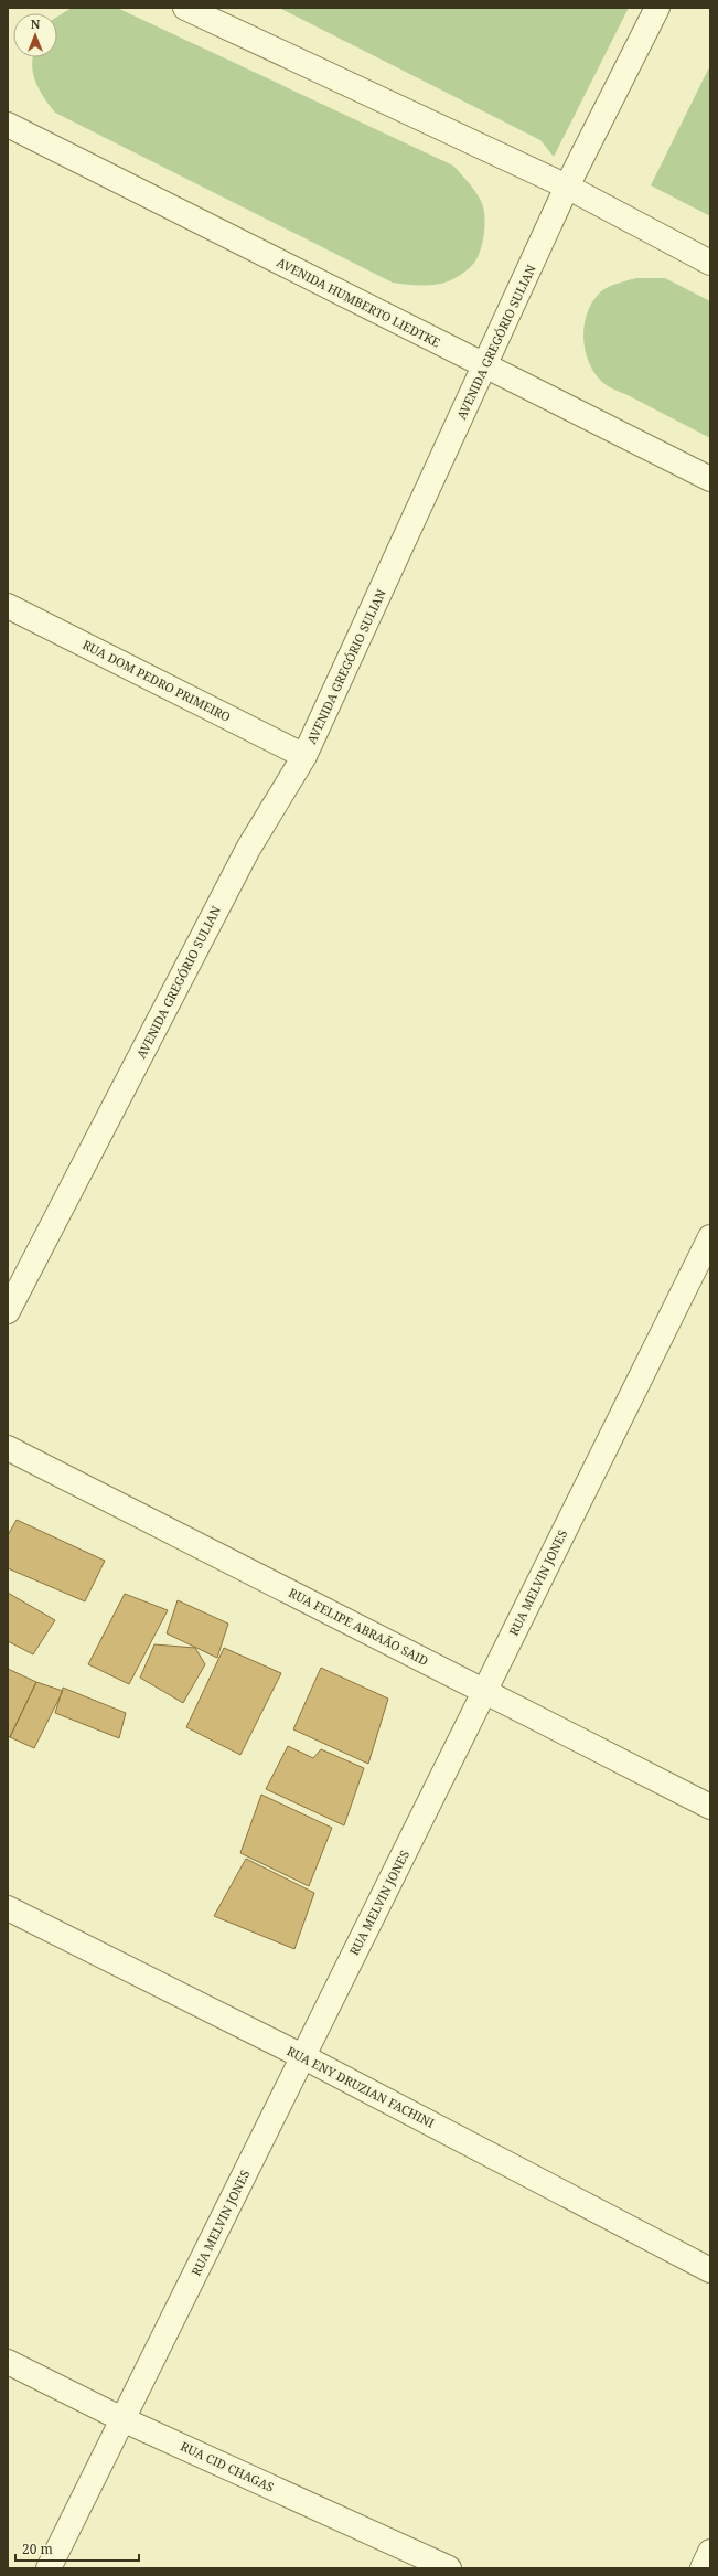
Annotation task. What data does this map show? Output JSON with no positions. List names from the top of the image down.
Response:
{
  "streets": {
    "street": [
      "AVENIDA HUMBERTO LIEDTKE",
      "AVENIDA GREGÓRIO SULIAN",
      "RUA DOM PEDRO PRIMEIRO",
      "RUA MELVIN JONES",
      "RUA FELIPE ABRAÃO SAID",
      "RUA ENY DRUZIAN FACHINI",
      "RUA CID CHAGAS"
    ]
  },
  "crossings": [
    ["AVENIDA HUMBERTO LIEDTKE", "AVENIDA GREGÓRIO SULIAN"],
    ["AVENIDA GREGÓRIO SULIAN", "RUA DOM PEDRO PRIMEIRO"],
    ["RUA MELVIN JONES", "RUA FELIPE ABRAÃO SAID"],
    ["RUA MELVIN JONES", "RUA ENY DRUZIAN FACHINI"],
    ["RUA MELVIN JONES", "RUA CID CHAGAS"]
  ],
  "scale_bar": "20 m",
  "north": "top"
}
